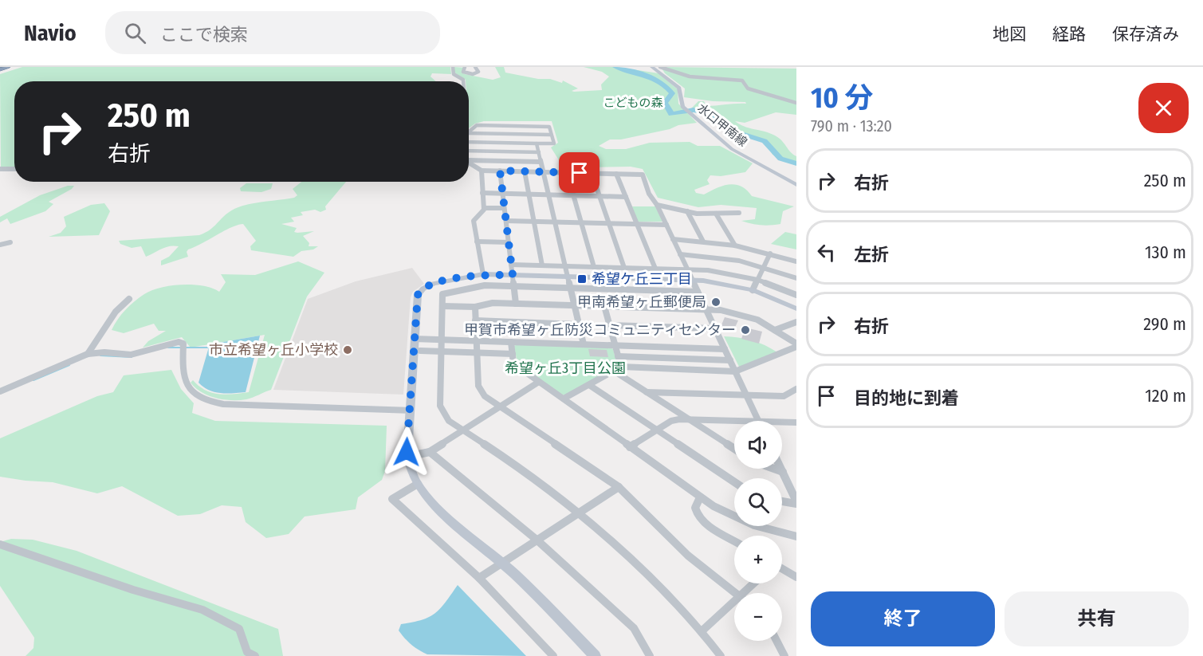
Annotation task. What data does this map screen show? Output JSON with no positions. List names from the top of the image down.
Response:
{
  "streets": {
    "street": ["水口甲南線"]
  },
  "parks": ["こどもの森", "希望ヶ丘3丁目公園"],
  "places": {
    "transit": ["希望ケ丘三丁目"],
    "other": ["甲南希望ヶ丘郵便局", "甲賀市希望ヶ丘防災コミュニティセンター", "市立希望ヶ丘小学校"]
  },
  "page": {
    "header": "Navio",
    "search": "ここで検索",
    "nav": ["地図", "経路", "保存済み"],
    "heading": ["10 分", "790 m · 13:20"],
    "turn": ["250 m", "右折"],
    "list": [
      {
        "name": "右折",
        "value": "250 m"
      },
      {
        "name": "左折",
        "value": "130 m"
      },
      {
        "name": "右折",
        "value": "290 m"
      },
      {
        "name": "目的地に到着",
        "value": "120 m"
      }
    ],
    "map_buttons": ["+", "−"],
    "buttons": ["終了", "共有"]
  }
}
